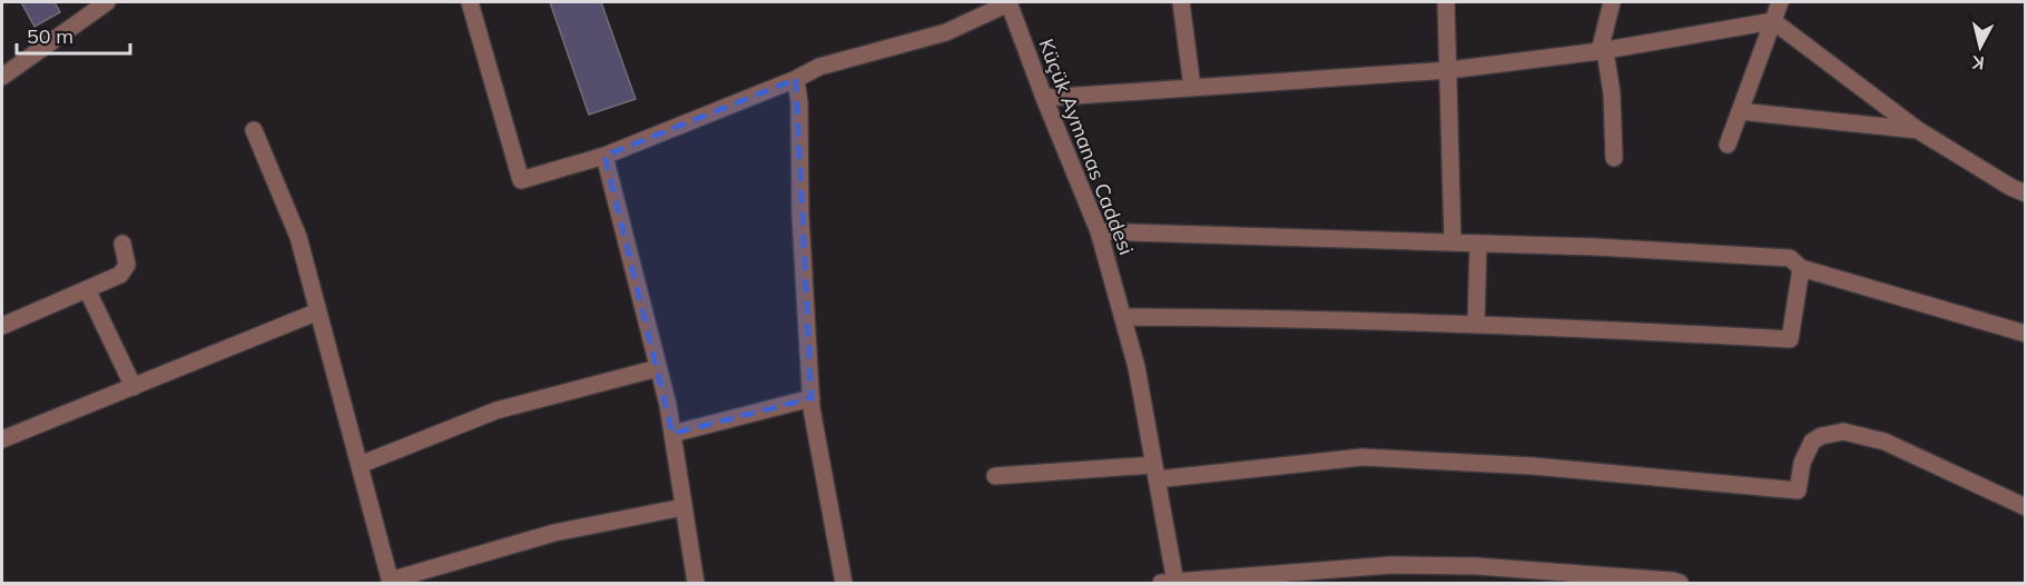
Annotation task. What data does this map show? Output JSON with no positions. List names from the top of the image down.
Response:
{
  "streets": {
    "street": ["Küçük Aymanas Caddesi"]
  },
  "scale_bar": "50 m",
  "north": "bottom"
}
